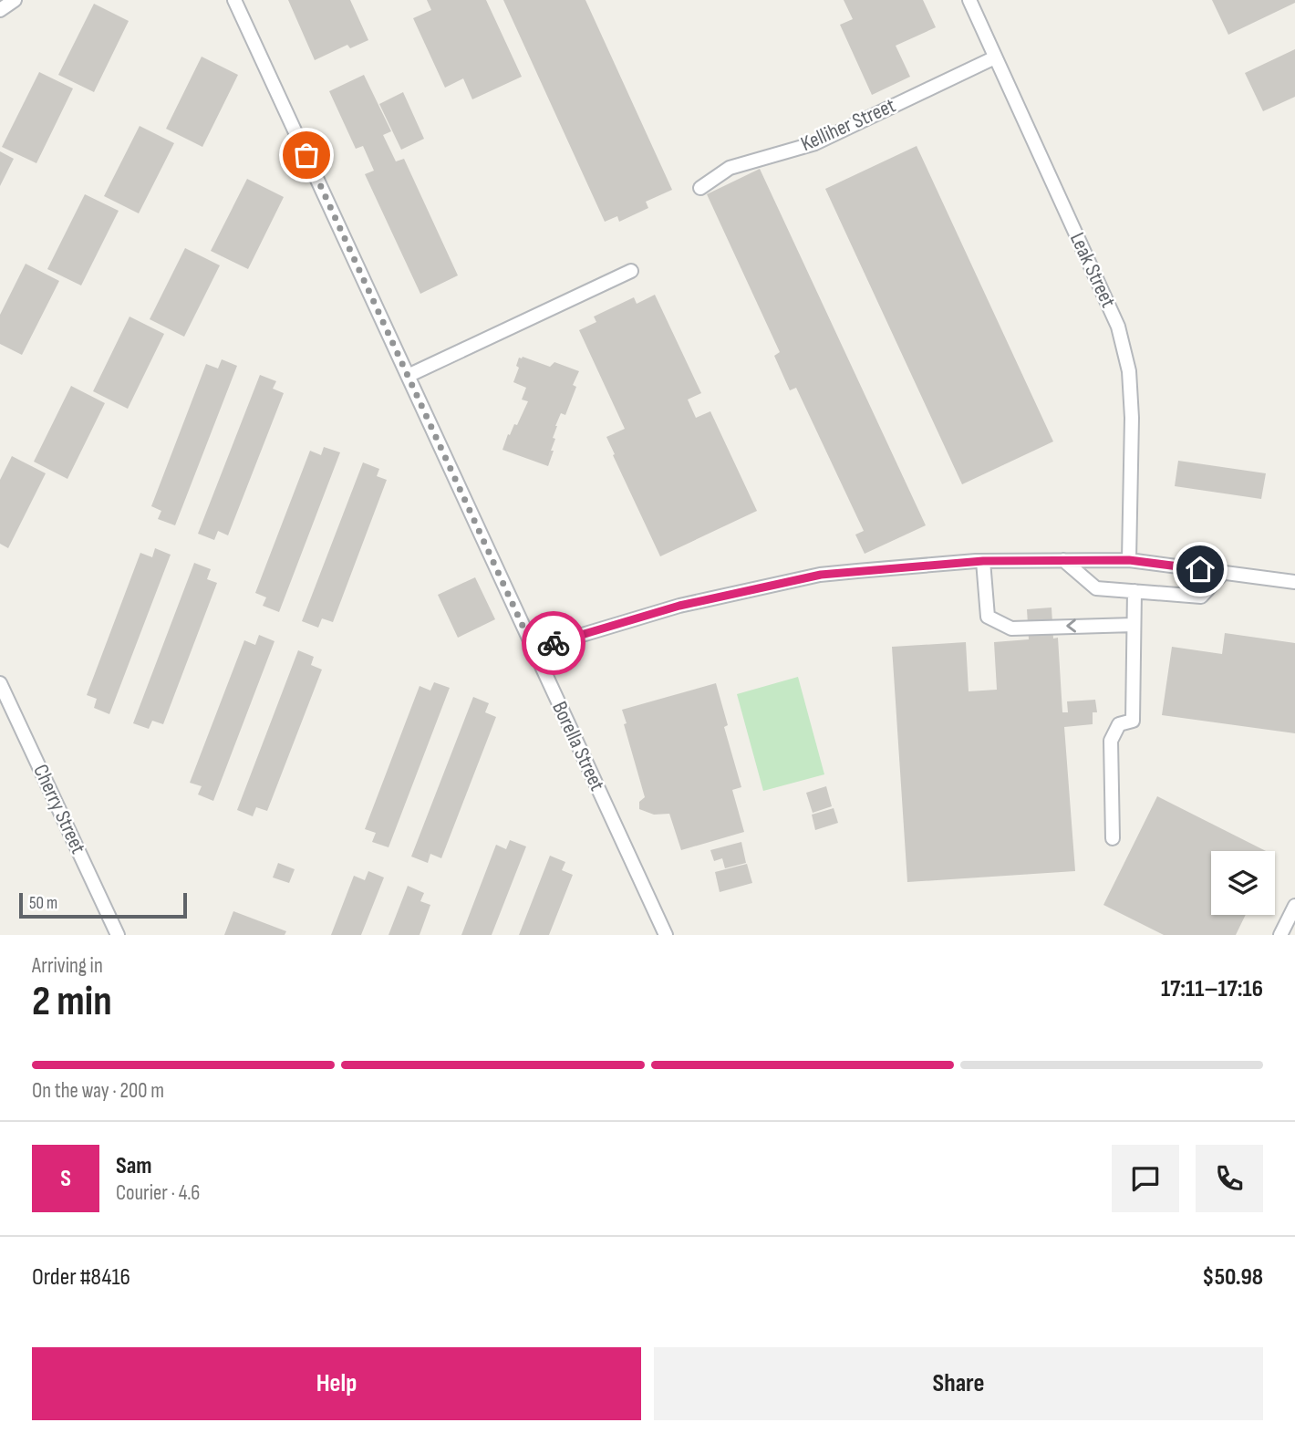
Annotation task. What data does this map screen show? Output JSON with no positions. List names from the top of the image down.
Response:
{
  "streets": {
    "lane": [
      "Kelliher Street",
      "Leak Street",
      "Borella Street",
      "Cherry Street"
    ]
  },
  "crossings": [
    ["Kelliher Street", "Leak Street"]
  ],
  "scale_bar": "50 m",
  "page": {
    "scale": "50 m",
    "heading": ["2 min", "Arriving in", "17:11–17:16"],
    "panel": [
      "Sam",
      "Courier · 4.6",
      "Order #8416",
      "$50.98"
    ],
    "bar": "On the way · 200 m",
    "round": "S",
    "buttons": ["Help", "Share"]
  }
}
